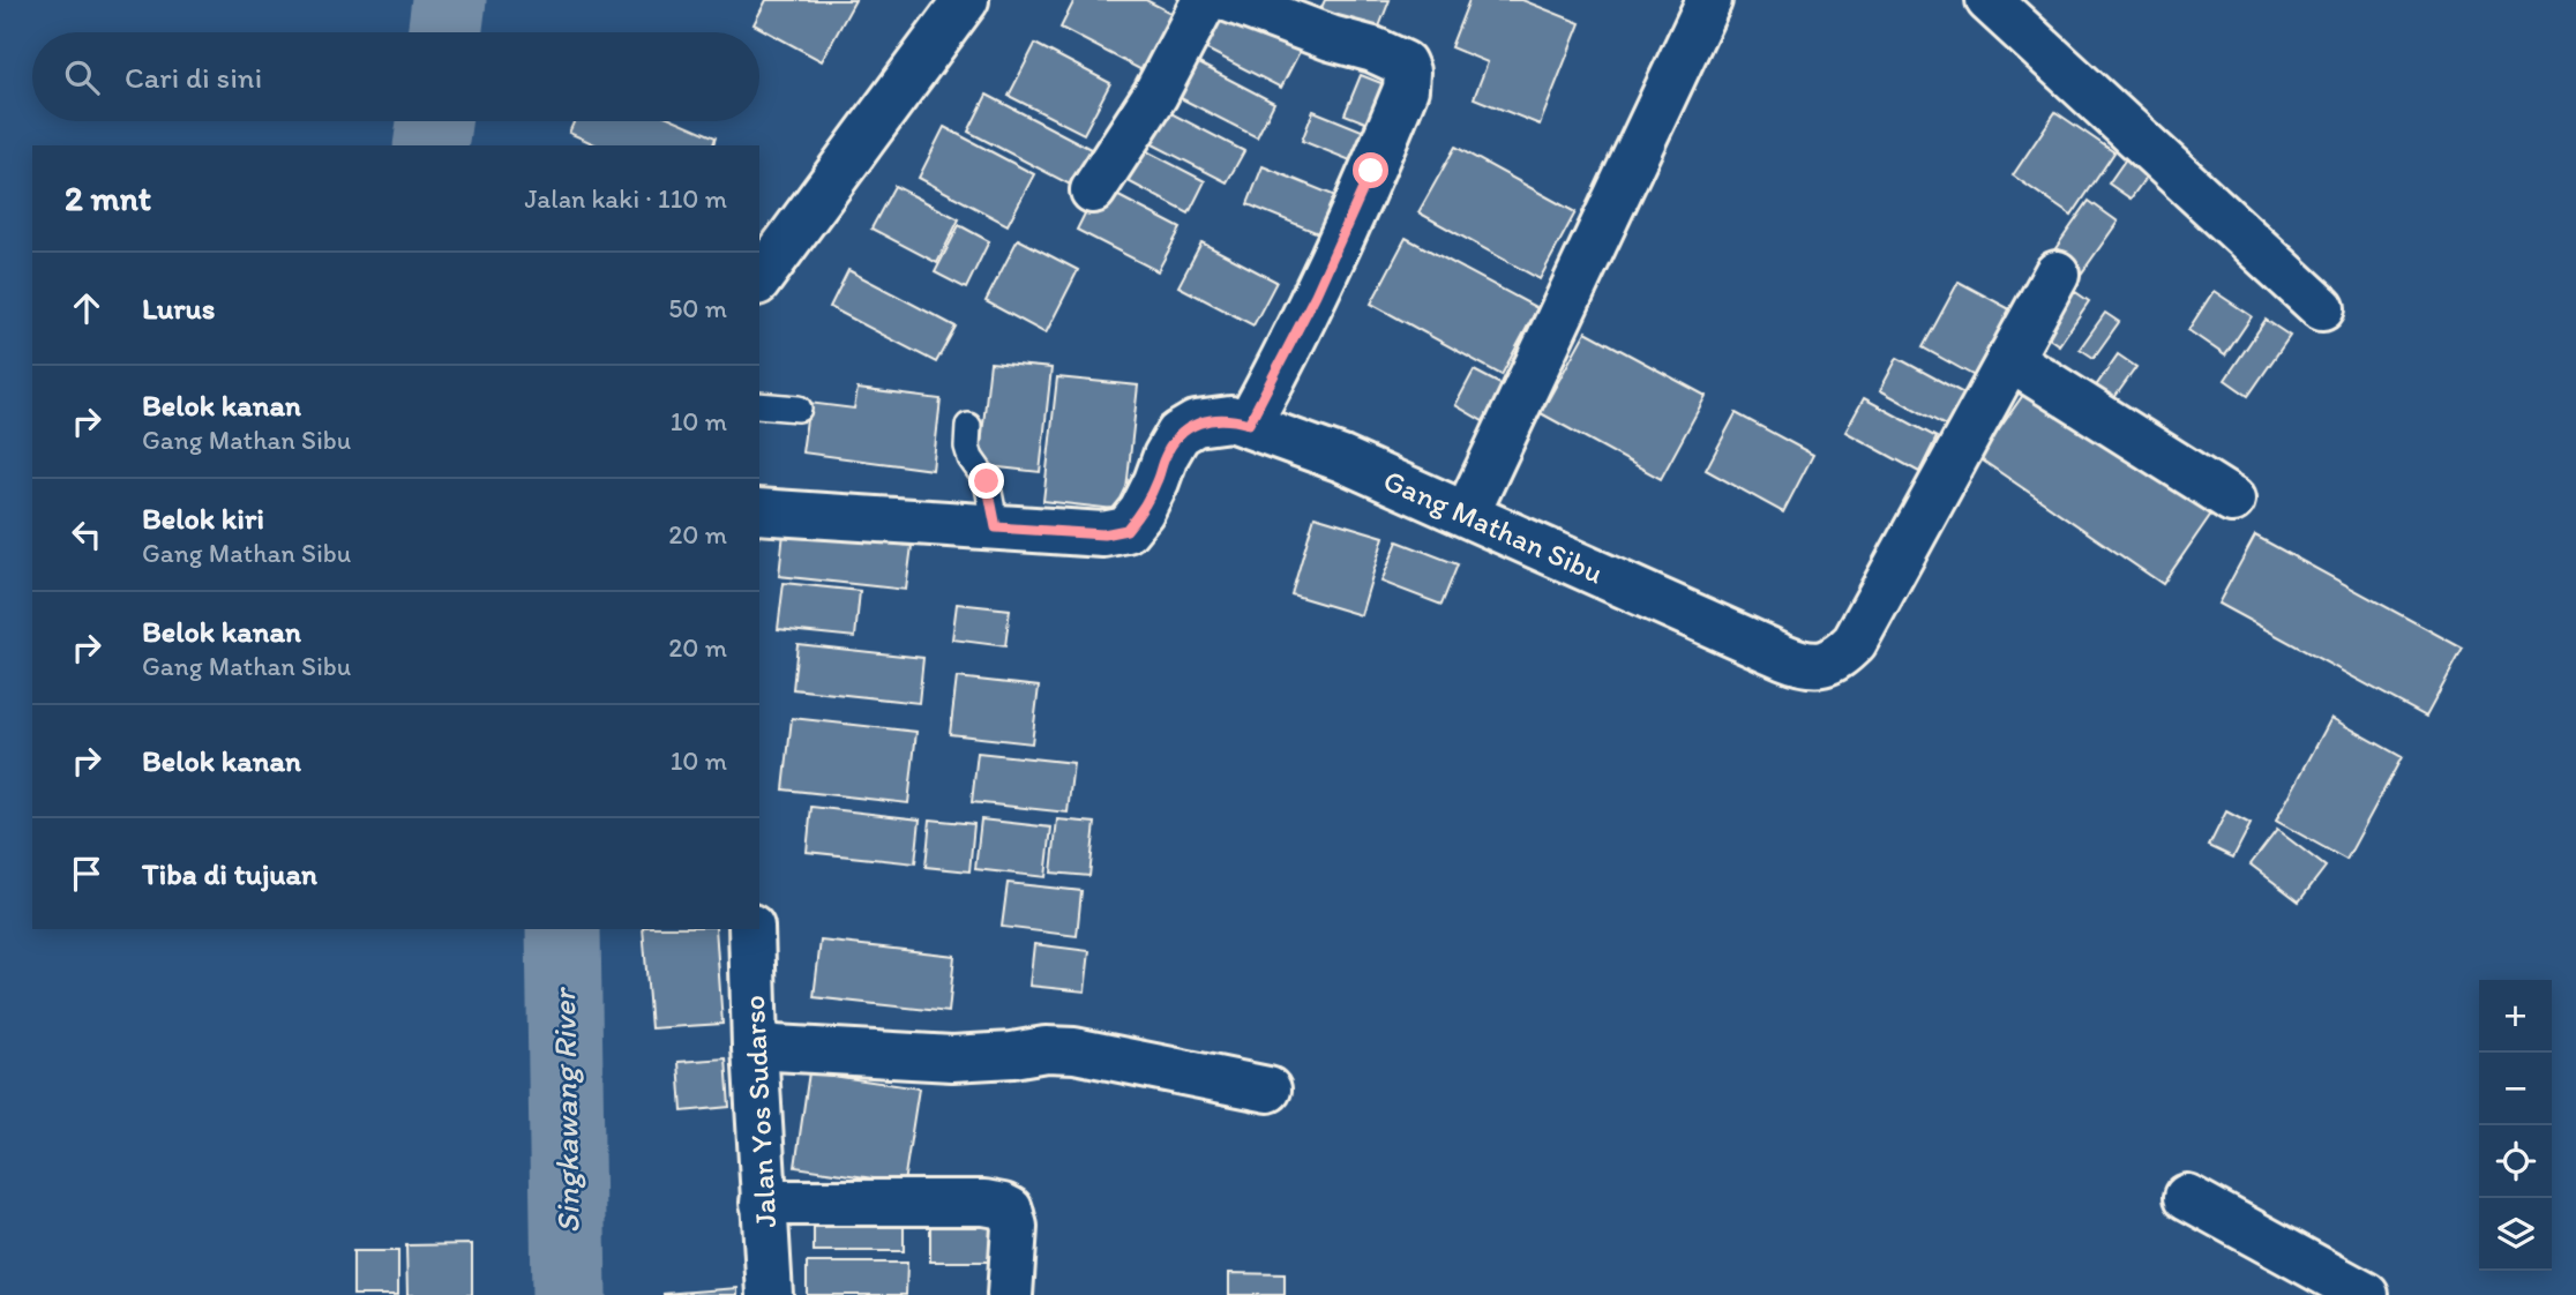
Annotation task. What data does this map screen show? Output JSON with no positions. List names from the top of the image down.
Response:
{
  "streets": {
    "street": ["Gang Mathan Sibu", "Jalan Yos Sudarso"]
  },
  "water": ["Singkawang River"],
  "page": {
    "search": "Cari di sini",
    "heading": ["2 mnt", "Jalan kaki · 110 m"],
    "list": [
      ["Lurus", "50 m"],
      ["Belok kanan", "Gang Mathan Sibu", "10 m"],
      ["Belok kiri", "Gang Mathan Sibu", "20 m"],
      ["Belok kanan", "Gang Mathan Sibu", "20 m"],
      ["Belok kanan", "10 m"],
      "Tiba di tujuan"
    ],
    "map_buttons": ["+", "−"]
  }
}
